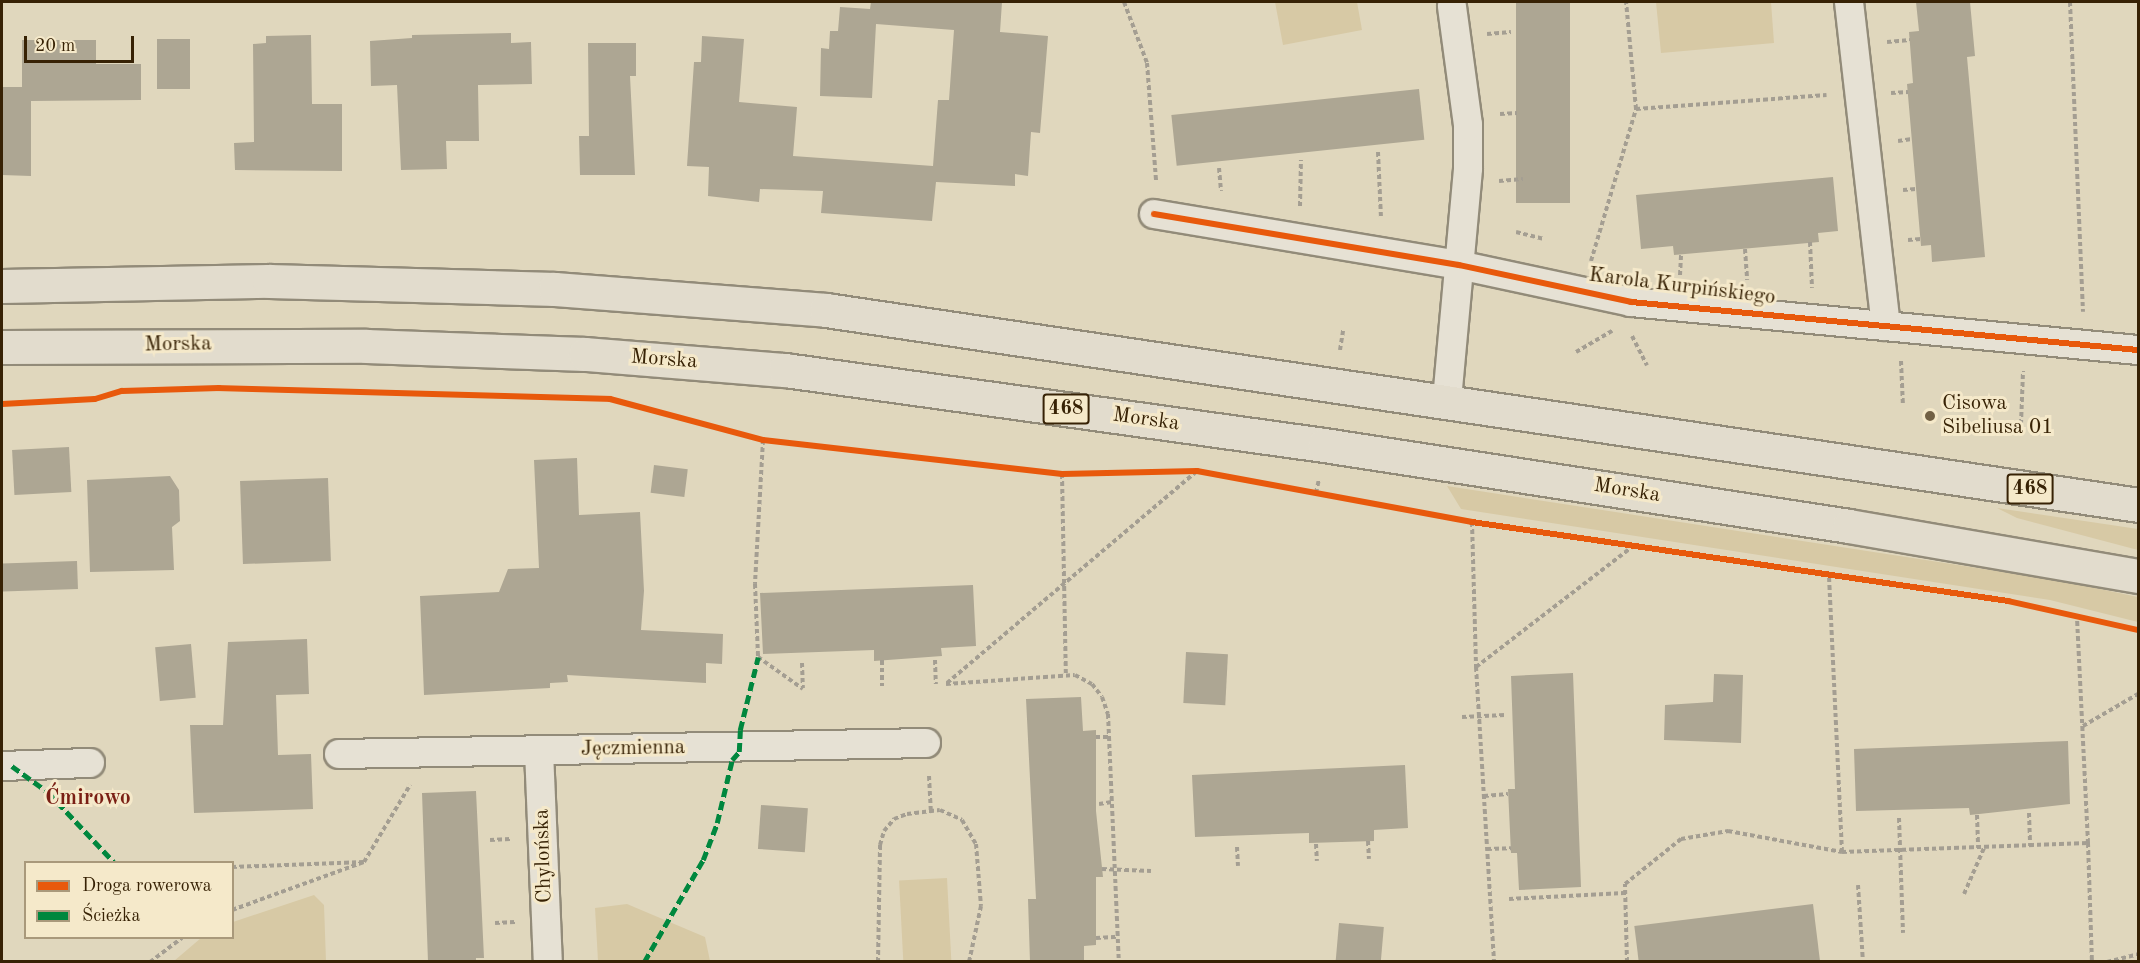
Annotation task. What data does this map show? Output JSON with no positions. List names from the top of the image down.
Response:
{
  "streets": {
    "main road": ["Morska", "468"],
    "street": ["Karola Kurpińskiego", "Jęczmienna", "Chylońska"]
  },
  "crossings": [
    ["Jęczmienna", "Chylońska"]
  ],
  "districts": ["Ćmirowo"],
  "places": ["Cisowa Sibeliusa 01"],
  "legend": ["Droga rowerowa", "Ścieżka"],
  "scale_bar": "20 m"
}
